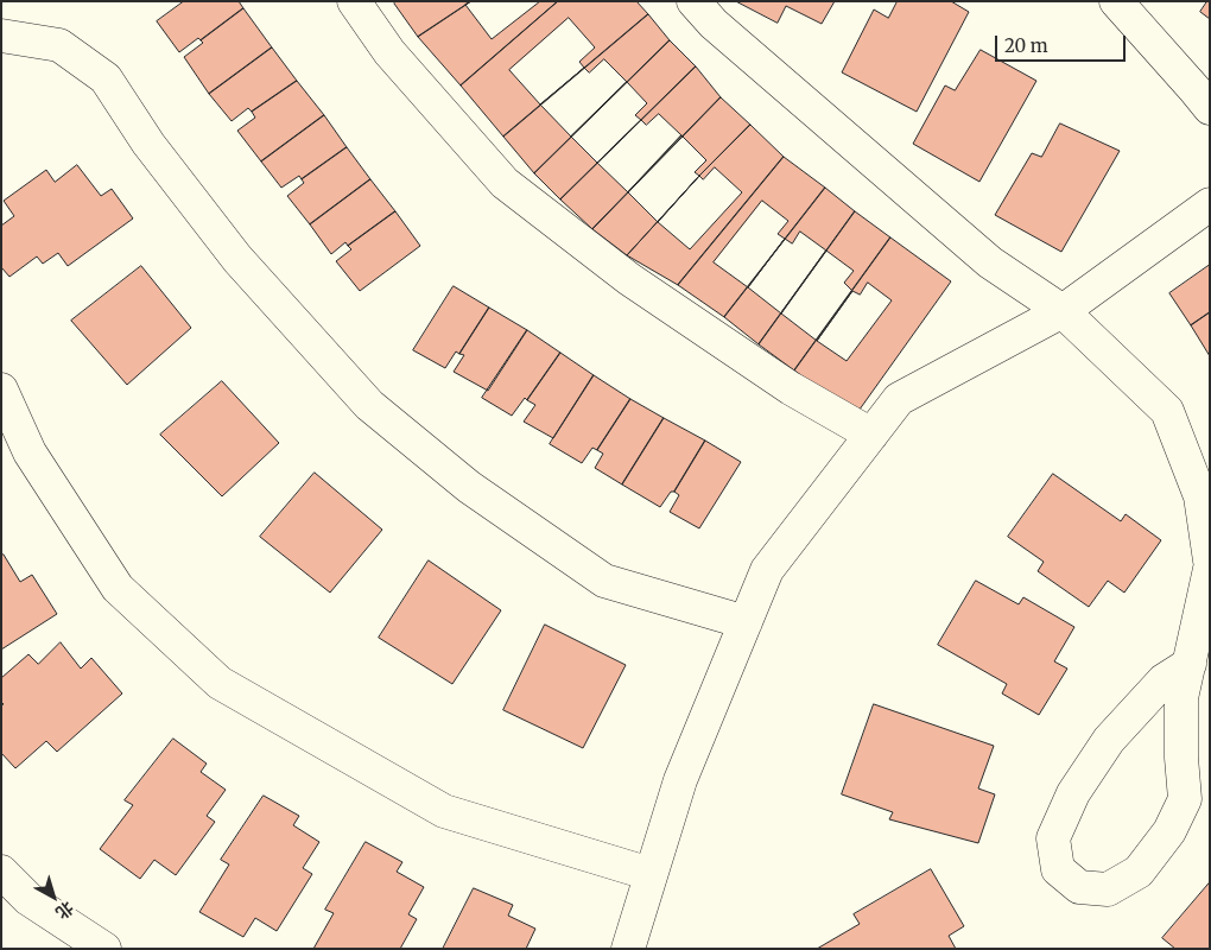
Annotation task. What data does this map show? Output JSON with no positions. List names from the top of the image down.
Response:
{
  "scale_bar": "20 m",
  "north": "bottom right"
}
